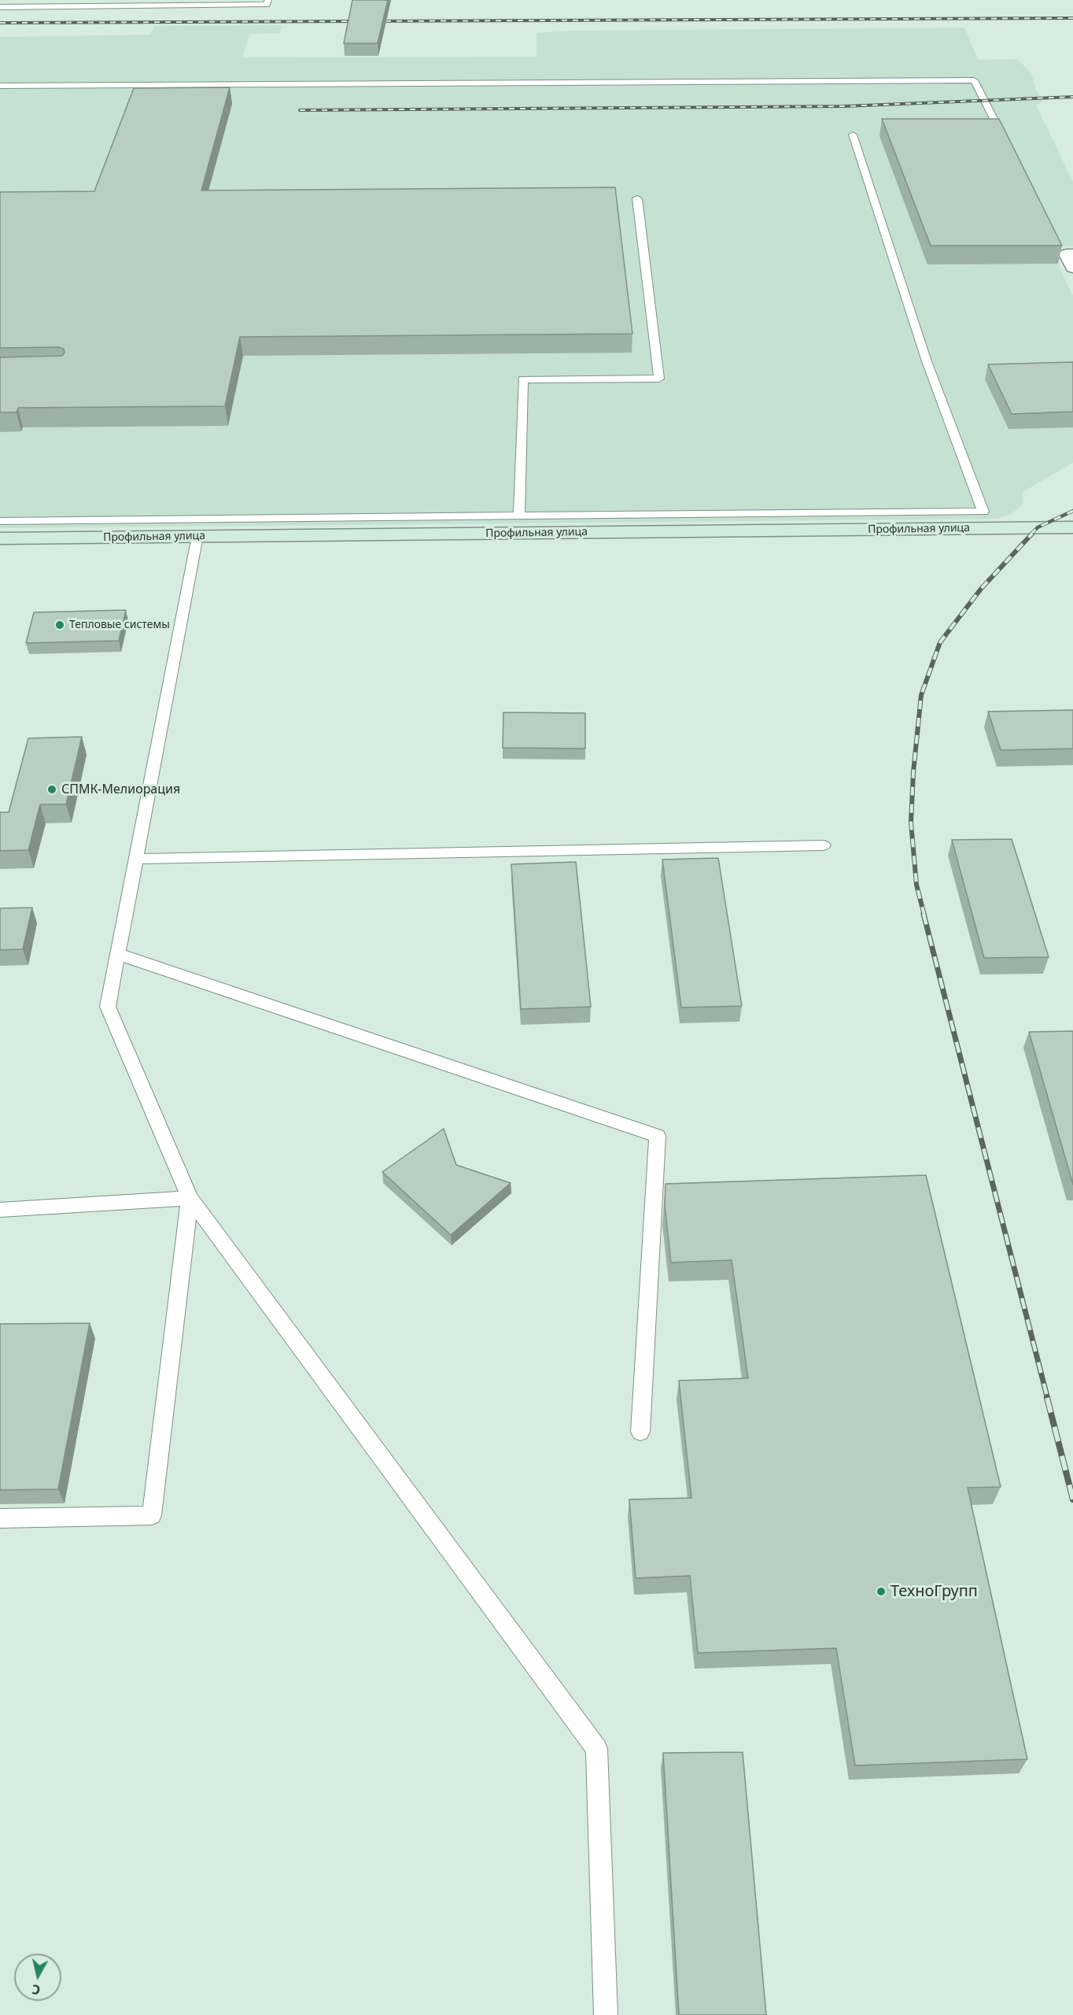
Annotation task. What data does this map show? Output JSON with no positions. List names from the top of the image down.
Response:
{
  "streets": {
    "street": ["Профильная улица"]
  },
  "places": ["Тепловые системы", "СПМК-Мелиорация", "ТехноГрупп"],
  "north": "bottom"
}
